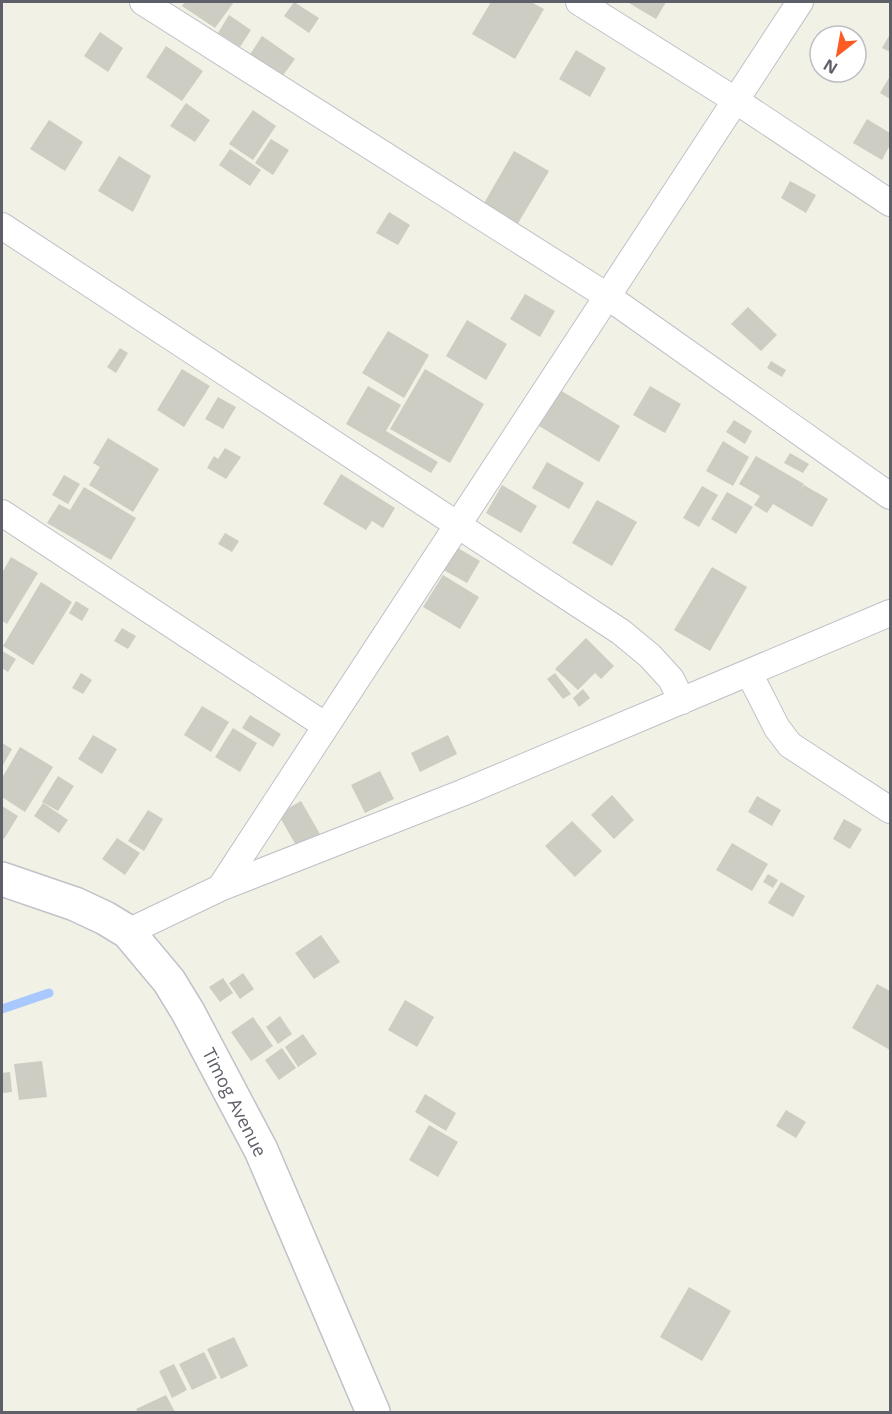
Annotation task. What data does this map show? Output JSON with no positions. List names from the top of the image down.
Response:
{
  "streets": {
    "main road": ["Timog Avenue"]
  },
  "north": "bottom left"
}
